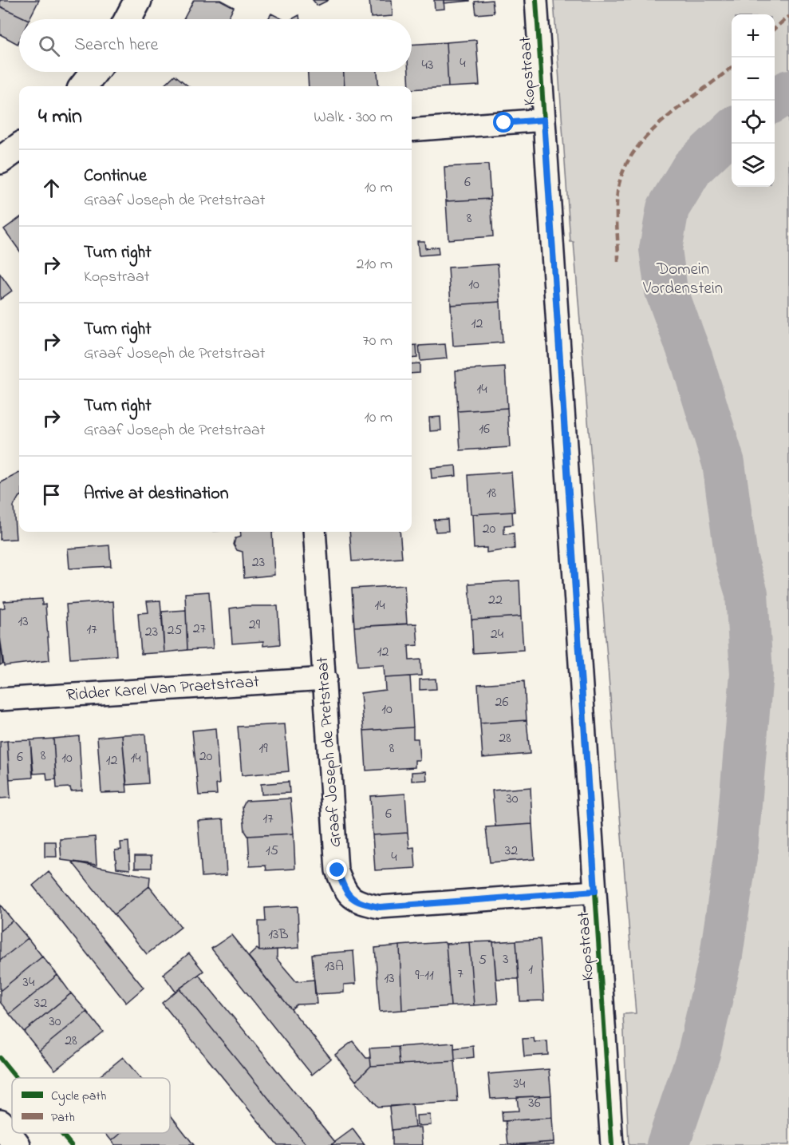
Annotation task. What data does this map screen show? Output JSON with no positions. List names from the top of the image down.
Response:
{
  "streets": {
    "street": ["Kopstraat", "Ridder Karel Van Praetstraat", "Graaf Joseph de Pretstraat"]
  },
  "crossings": [
    ["Kopstraat", "Graaf Joseph de Pretstraat"],
    ["Ridder Karel Van Praetstraat", "Graaf Joseph de Pretstraat"]
  ],
  "parks": ["Domein Vordenstein"],
  "house_numbers": [
    "4",
    "43",
    "6",
    "8",
    "10",
    "12",
    "14",
    "16",
    "18",
    "20",
    "23",
    "22",
    "14",
    "13",
    "29",
    "27",
    "17",
    "25",
    "23",
    "24",
    "12",
    "26",
    "10",
    "28",
    "19",
    "8",
    "8",
    "20",
    "6",
    "10",
    "14",
    "12",
    "30",
    "6",
    "17",
    "15",
    "32",
    "4",
    "13B",
    "3",
    "5",
    "13A",
    "1",
    "7",
    "9-11",
    "13",
    "34",
    "32",
    "30",
    "28",
    "34",
    "36"
  ],
  "legend": ["Cycle path", "Path"],
  "page": {
    "map_buttons": ["+", "−"],
    "search": "Search here",
    "heading": ["4 min", "Walk · 300 m"],
    "list": [
      ["Continue", "Graaf Joseph de Pretstraat", "10 m"],
      ["Turn right", "Kopstraat", "210 m"],
      ["Turn right", "Graaf Joseph de Pretstraat", "70 m"],
      ["Turn right", "Graaf Joseph de Pretstraat", "10 m"],
      "Arrive at destination"
    ]
  }
}
